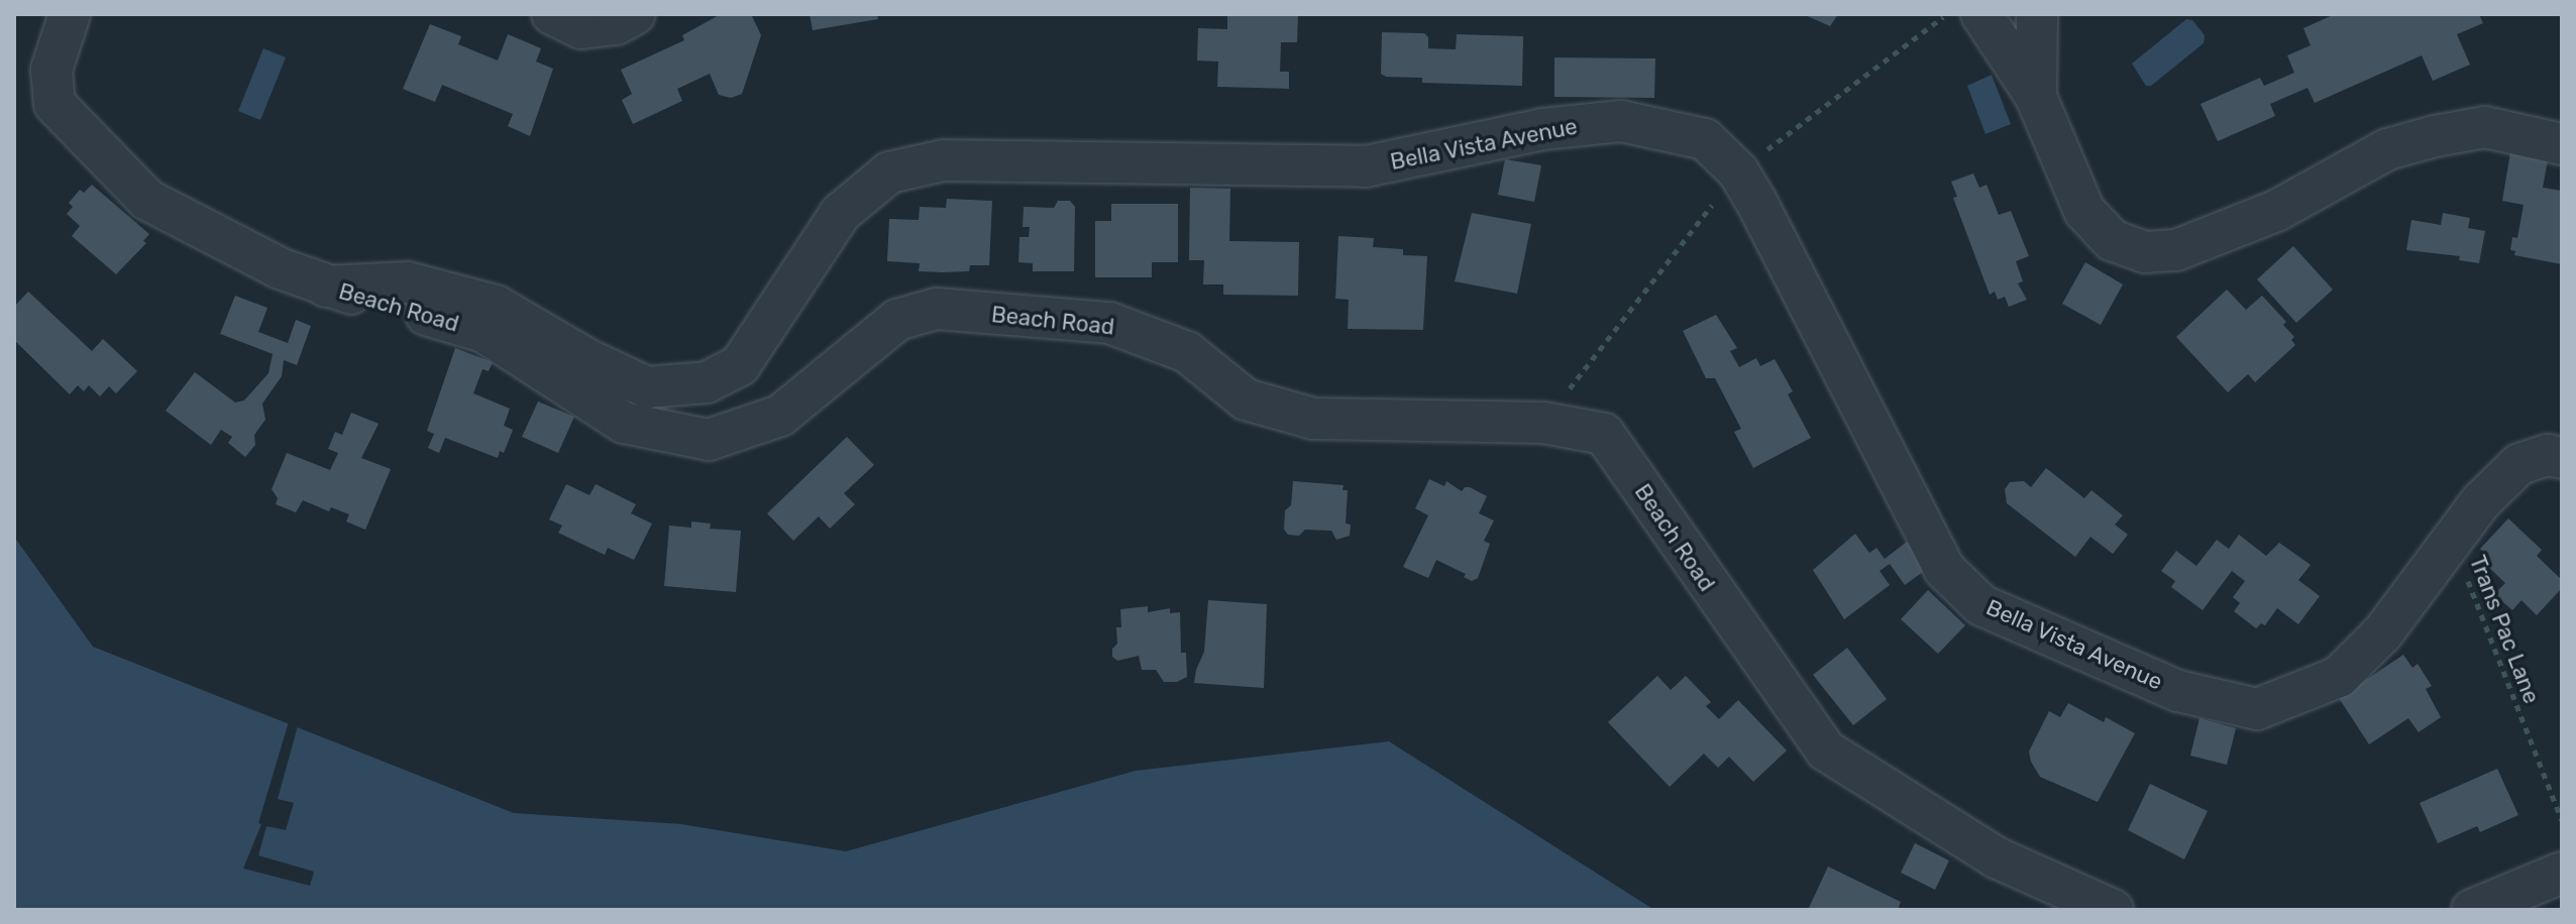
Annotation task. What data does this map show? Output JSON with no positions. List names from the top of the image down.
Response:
{
  "streets": {
    "street": ["Bella Vista Avenue", "Beach Road"],
    "path": ["Trans Pac Lane"]
  },
  "crossings": [
    ["Bella Vista Avenue", "Beach Road"],
    ["Bella Vista Avenue", "Trans Pac Lane"]
  ]
}
